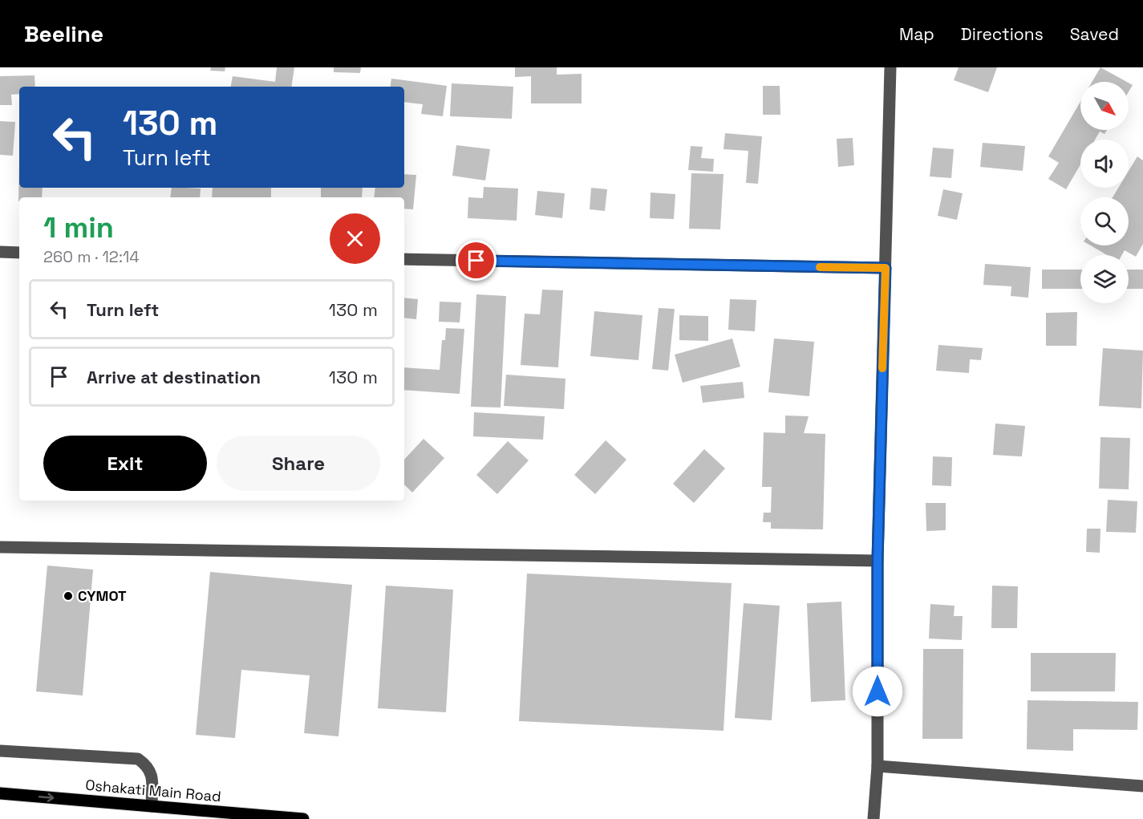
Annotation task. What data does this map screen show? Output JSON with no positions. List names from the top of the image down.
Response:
{
  "streets": {
    "main road": ["Oshakati Main Road"]
  },
  "one_way": ["Oshakati Main Road"],
  "places": ["CYMOT"],
  "north": "bottom right",
  "page": {
    "header": "Beeline",
    "nav": ["Map", "Directions", "Saved"],
    "turn": ["130 m", "Turn left"],
    "heading": ["1 min", "260 m · 12:14"],
    "list": [
      {
        "name": "Turn left",
        "value": "130 m"
      },
      {
        "name": "Arrive at destination",
        "value": "130 m"
      }
    ],
    "buttons": ["Exit", "Share"]
  }
}
